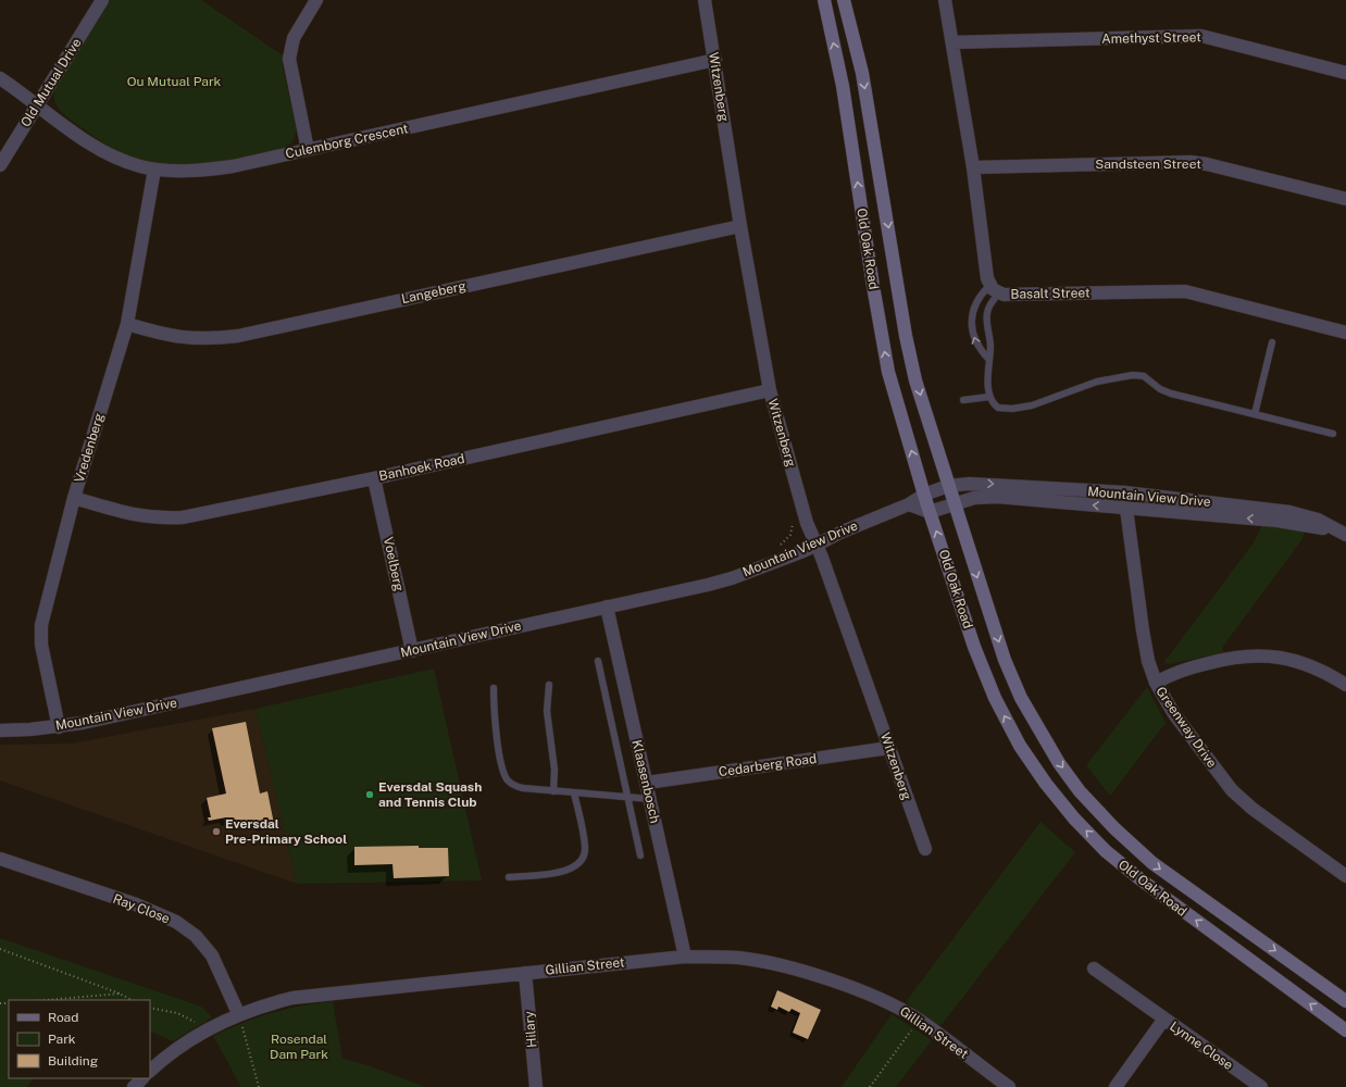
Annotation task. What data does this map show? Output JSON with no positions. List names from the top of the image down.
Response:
{
  "streets": {
    "main road": ["Old Oak Road"],
    "street": [
      "Amethyst Street",
      "Old Mutual Drive",
      "Witzenberg",
      "Culemborg Crescent",
      "Sandsteen Street",
      "Langeberg",
      "Basalt Street",
      "Vredenberg",
      "Banhoek Road",
      "Mountain View Drive",
      "Voelberg",
      "Greenway Drive",
      "Cedarberg Road",
      "Klaasenbosch",
      "Ray Close",
      "Gillian Street",
      "Hilary",
      "Lynne Close"
    ]
  },
  "crossings": [
    ["Old Mutual Drive", "Culemborg Crescent"],
    ["Witzenberg", "Culemborg Crescent"],
    ["Witzenberg", "Langeberg"],
    ["Witzenberg", "Banhoek Road"],
    ["Witzenberg", "Mountain View Drive"],
    ["Witzenberg", "Cedarberg Road"],
    ["Culemborg Crescent", "Vredenberg"],
    ["Old Oak Road", "Mountain View Drive"],
    ["Langeberg", "Vredenberg"],
    ["Vredenberg", "Banhoek Road"],
    ["Vredenberg", "Mountain View Drive"],
    ["Banhoek Road", "Voelberg"],
    ["Mountain View Drive", "Voelberg"],
    ["Mountain View Drive", "Greenway Drive"],
    ["Mountain View Drive", "Klaasenbosch"],
    ["Cedarberg Road", "Klaasenbosch"],
    ["Klaasenbosch", "Gillian Street"],
    ["Ray Close", "Gillian Street"],
    ["Gillian Street", "Hilary"]
  ],
  "parks": ["Ou Mutual Park", "Rosendal Dam Park"],
  "places": ["Eversdal Squash and Tennis Club", "Eversdal Pre-Primary School"],
  "legend": ["Road", "Park", "Building"]
}
